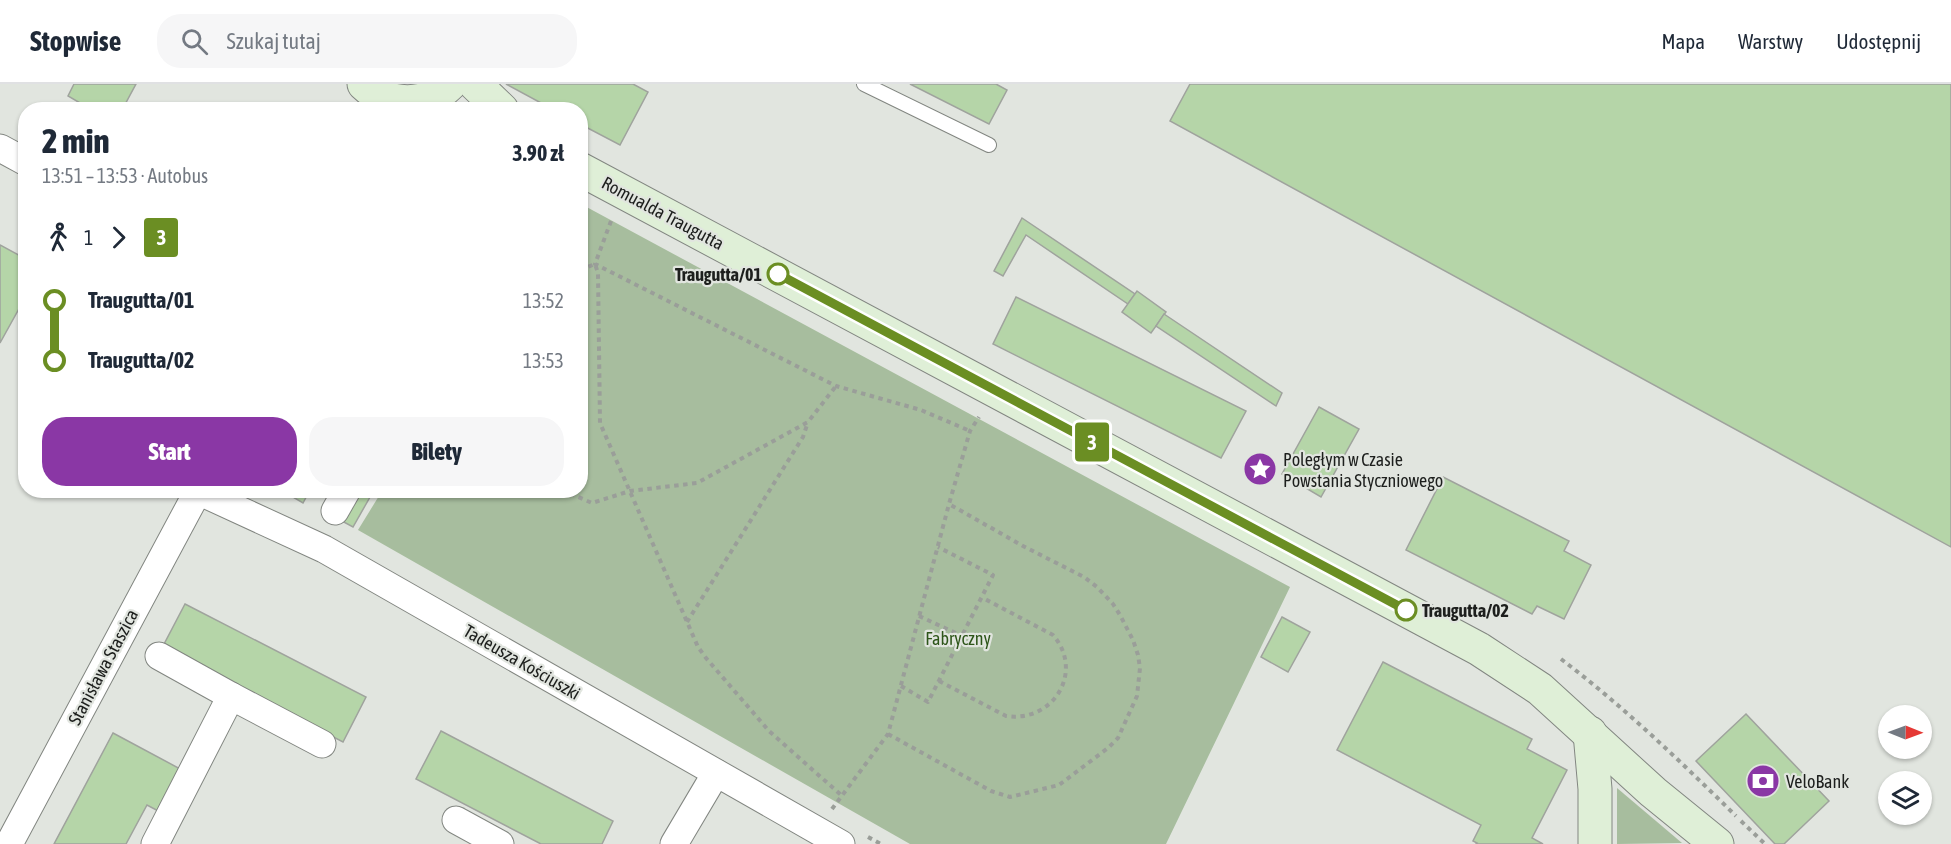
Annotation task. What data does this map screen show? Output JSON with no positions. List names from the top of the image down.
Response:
{
  "streets": {
    "main road": ["Romualda Traugutta"],
    "street": ["Tadeusza Kościuszki", "Stanisława Staszica"]
  },
  "parks": ["Fabryczny"],
  "places": {
    "other": ["Traugutta/01", "Traugutta/02"],
    "place": ["Poległym w Czasie Powstania Styczniowego"],
    "bank": ["VeloBank"]
  },
  "lines": ["bus line 3"],
  "north": "right",
  "page": {
    "header": "Stopwise",
    "search": "Szukaj tutaj",
    "nav": ["Mapa", "Warstwy", "Udostępnij"],
    "on_map": "3",
    "heading": ["2 min", "13:51 – 13:53 · Autobus", "3.90 zł"],
    "legs": ["1", "3"],
    "list": [
      {
        "name": "Traugutta/01",
        "value": "13:52"
      },
      {
        "name": "Traugutta/02",
        "value": "13:53"
      }
    ],
    "buttons": ["Start", "Bilety"]
  }
}
